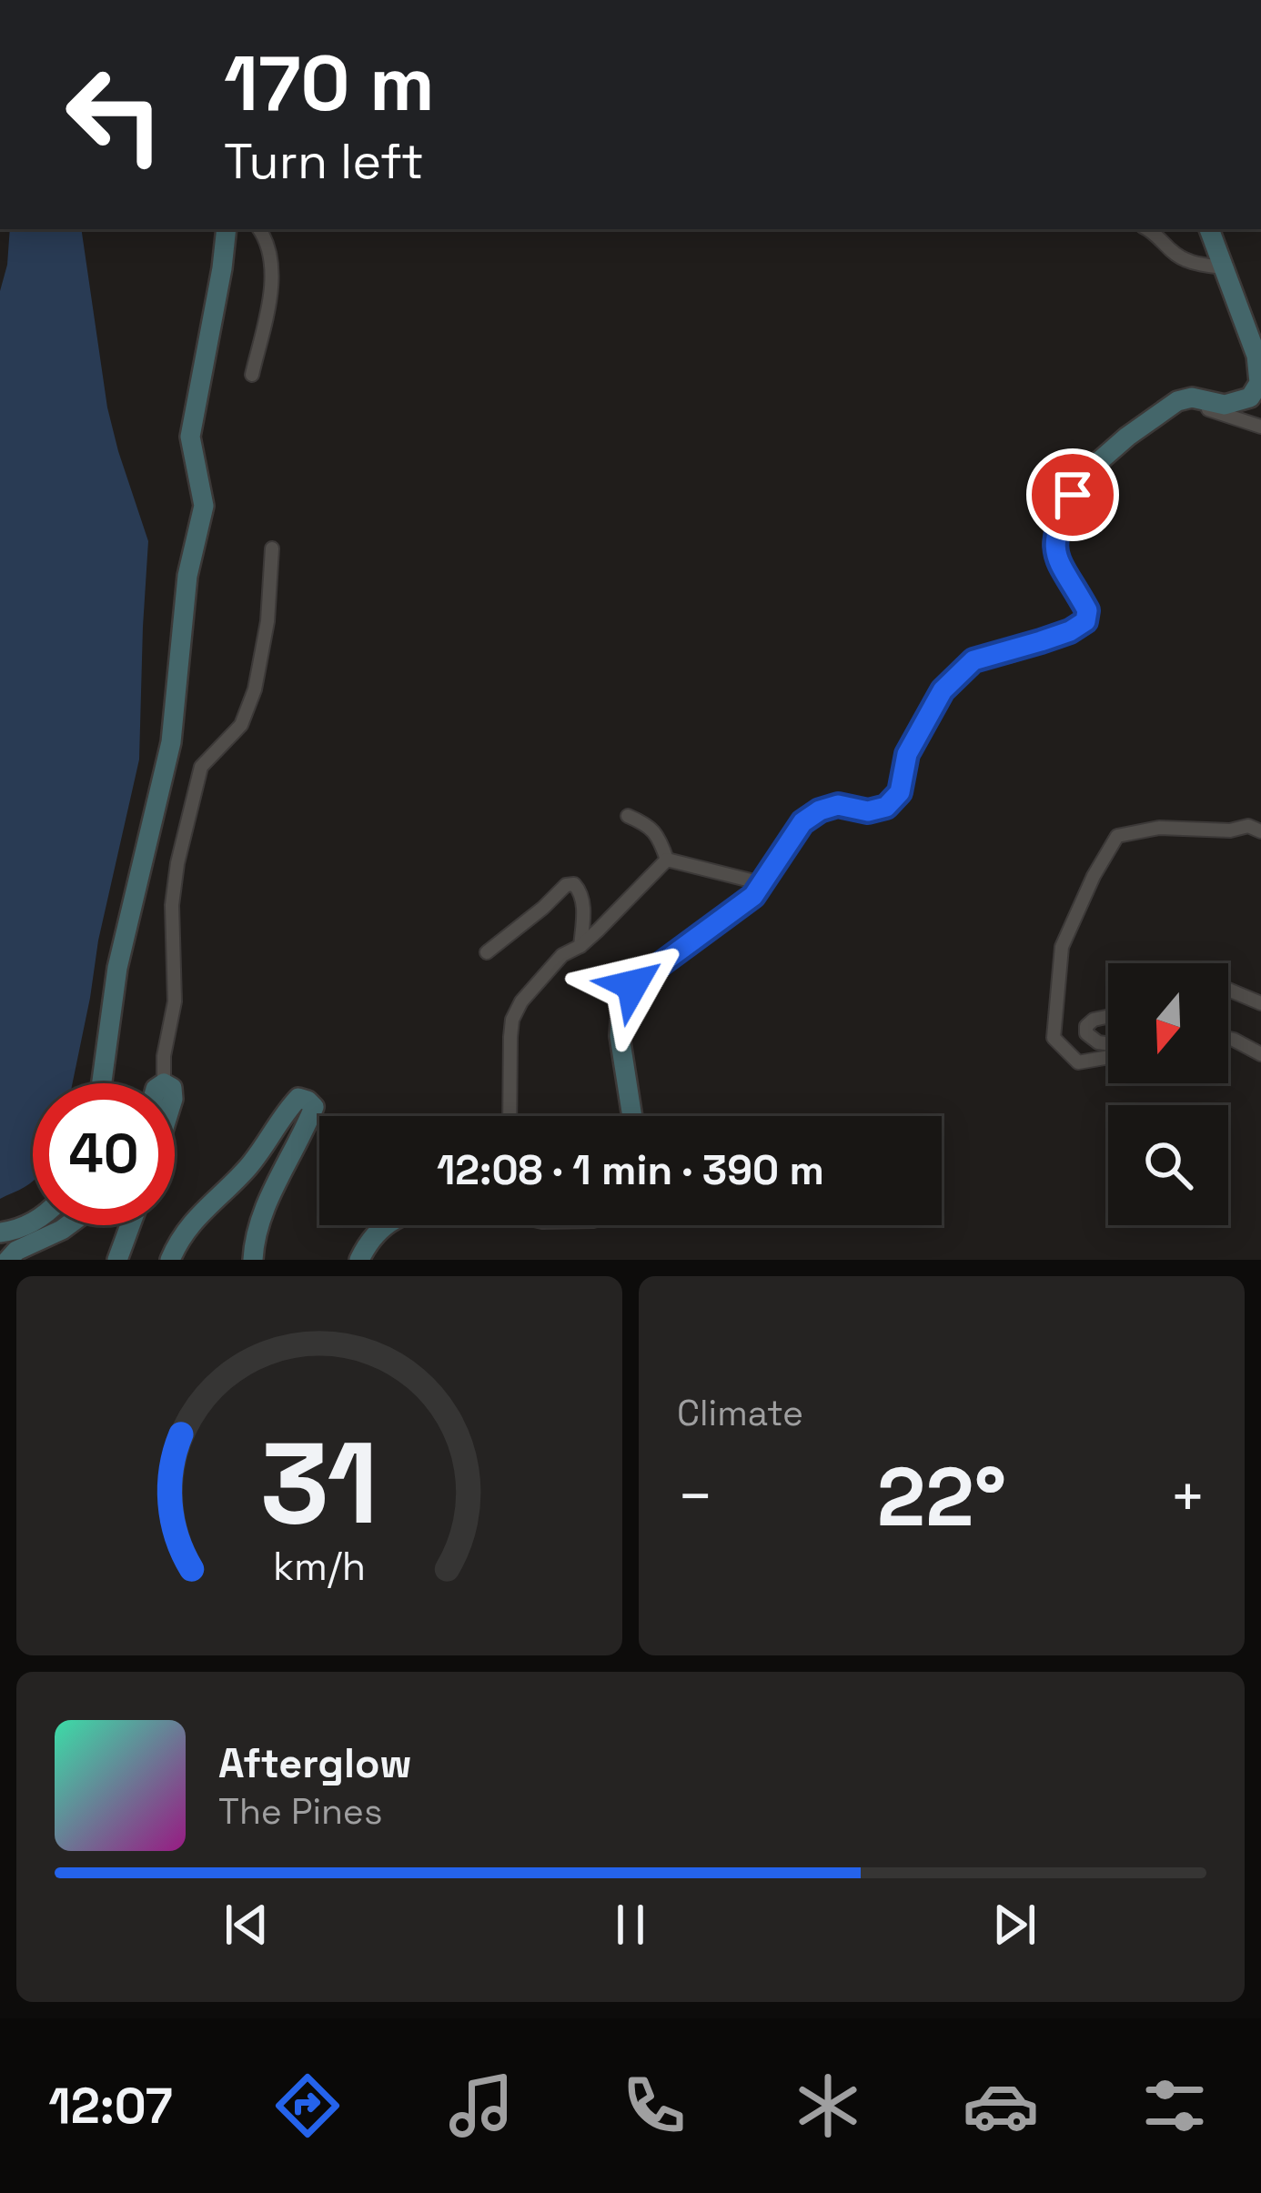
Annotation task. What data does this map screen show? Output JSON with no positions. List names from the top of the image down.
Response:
{
  "north": "bottom",
  "page": {
    "turn": ["170 m", "Turn left"],
    "limit": "40",
    "trip": "12:08 · 1 min · 390 m",
    "tile": "Climate",
    "heat": ["−", "22°", "+"],
    "song": ["Afterglow", "The Pines"],
    "tabs": "12:07",
    "gauge": ["31", "km/h"]
  }
}
